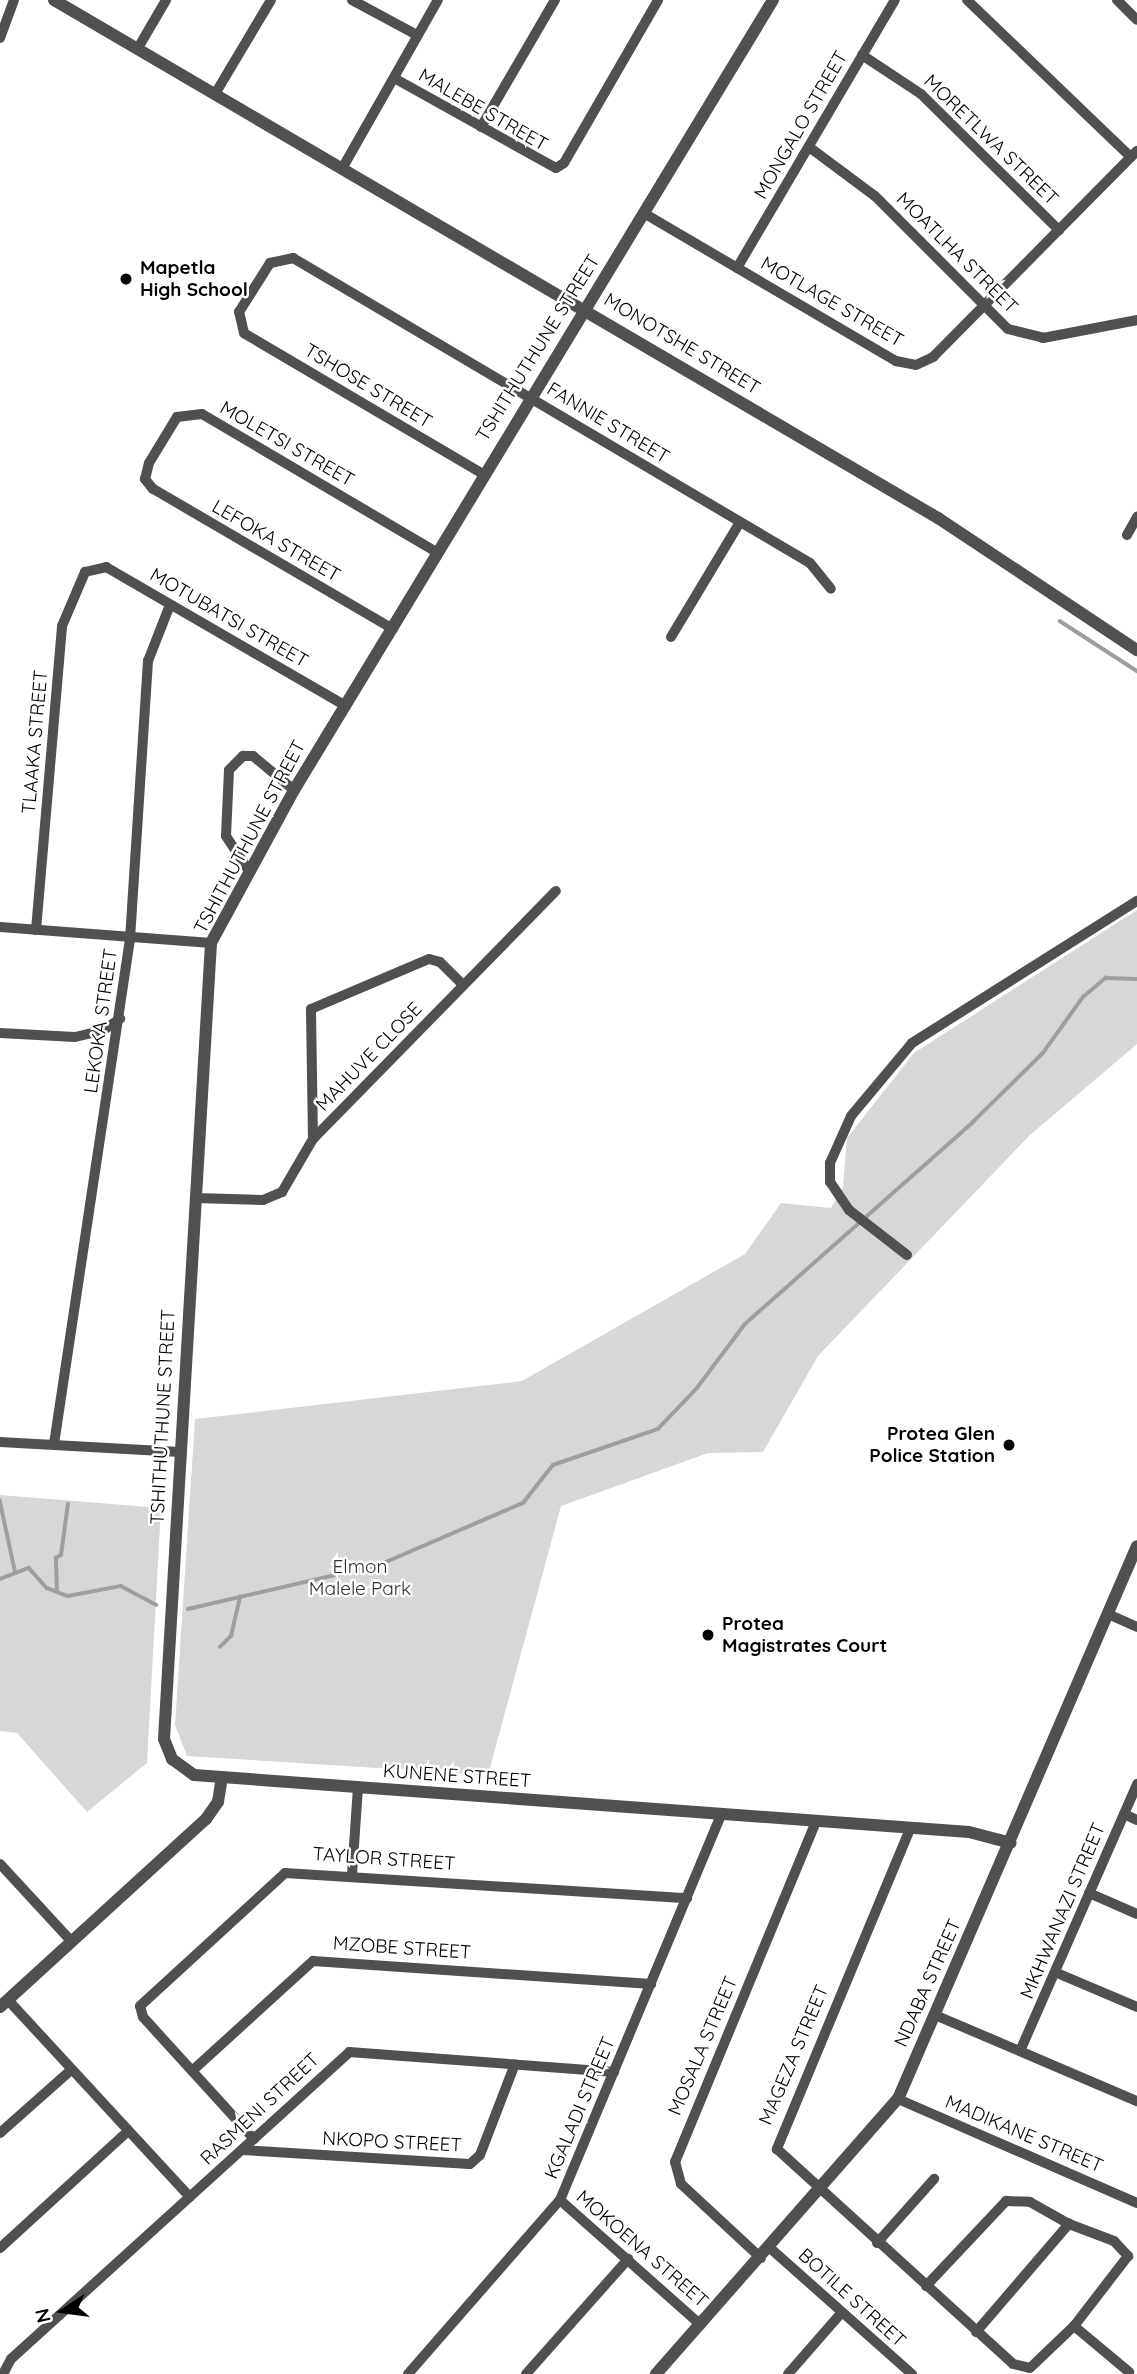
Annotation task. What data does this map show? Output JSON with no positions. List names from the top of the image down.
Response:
{
  "streets": {
    "street": [
      "MALEBE STREET",
      "MONGALO STREET",
      "MORETLWA STREET",
      "MOATLHA STREET",
      "MOTLAGE STREET",
      "MONOTSHE STREET",
      "TSHITHUTHUNE STREET",
      "TSHOSE STREET",
      "FANNIE STREET",
      "MOLETSI STREET",
      "LEFOKA STREET",
      "MOTUBATSI STREET",
      "TLAAKA STREET",
      "LEKOKA STREET",
      "MAHUVE CLOSE",
      "KUNENE STREET",
      "TAYLOR STREET",
      "MKHWANAZI STREET",
      "MZOBE STREET",
      "NDABA STREET",
      "MOSALA STREET",
      "MAGEZA STREET",
      "KGALADI STREET",
      "RASMENI STREET",
      "MADIKANE STREET",
      "NKOPO STREET",
      "MOKOENA STREET",
      "BOTILE STREET"
    ]
  },
  "crossings": [
    ["MONGALO STREET", "MORETLWA STREET"],
    ["MONGALO STREET", "MOATLHA STREET"],
    ["MONGALO STREET", "MOTLAGE STREET"],
    ["MORETLWA STREET", "MOTLAGE STREET"],
    ["MOATLHA STREET", "MOTLAGE STREET"],
    ["MOTLAGE STREET", "TSHITHUTHUNE STREET"],
    ["MONOTSHE STREET", "TSHITHUTHUNE STREET"],
    ["TSHITHUTHUNE STREET", "TSHOSE STREET"],
    ["TSHITHUTHUNE STREET", "FANNIE STREET"],
    ["TSHITHUTHUNE STREET", "MOLETSI STREET"],
    ["TSHITHUTHUNE STREET", "LEFOKA STREET"],
    ["TSHITHUTHUNE STREET", "MOTUBATSI STREET"],
    ["TSHITHUTHUNE STREET", "MAHUVE CLOSE"],
    ["TSHITHUTHUNE STREET", "KUNENE STREET"],
    ["TSHOSE STREET", "FANNIE STREET"],
    ["MOLETSI STREET", "LEFOKA STREET"],
    ["MOTUBATSI STREET", "TLAAKA STREET"],
    ["MOTUBATSI STREET", "LEKOKA STREET"],
    ["KUNENE STREET", "NDABA STREET"],
    ["KUNENE STREET", "MOSALA STREET"],
    ["KUNENE STREET", "MAGEZA STREET"],
    ["KUNENE STREET", "KGALADI STREET"],
    ["TAYLOR STREET", "MZOBE STREET"],
    ["TAYLOR STREET", "KGALADI STREET"],
    ["TAYLOR STREET", "RASMENI STREET"],
    ["MZOBE STREET", "KGALADI STREET"],
    ["NDABA STREET", "MOSALA STREET"],
    ["NDABA STREET", "MAGEZA STREET"],
    ["NDABA STREET", "MADIKANE STREET"],
    ["NDABA STREET", "MOKOENA STREET"],
    ["NDABA STREET", "BOTILE STREET"],
    ["MOSALA STREET", "BOTILE STREET"],
    ["KGALADI STREET", "RASMENI STREET"],
    ["KGALADI STREET", "MOKOENA STREET"],
    ["RASMENI STREET", "NKOPO STREET"]
  ],
  "parks": ["Elmon Malele Park"],
  "places": ["Mapetla High School", "Protea Glen Police Station", "Protea Magistrates Court"],
  "north": "left"
}
